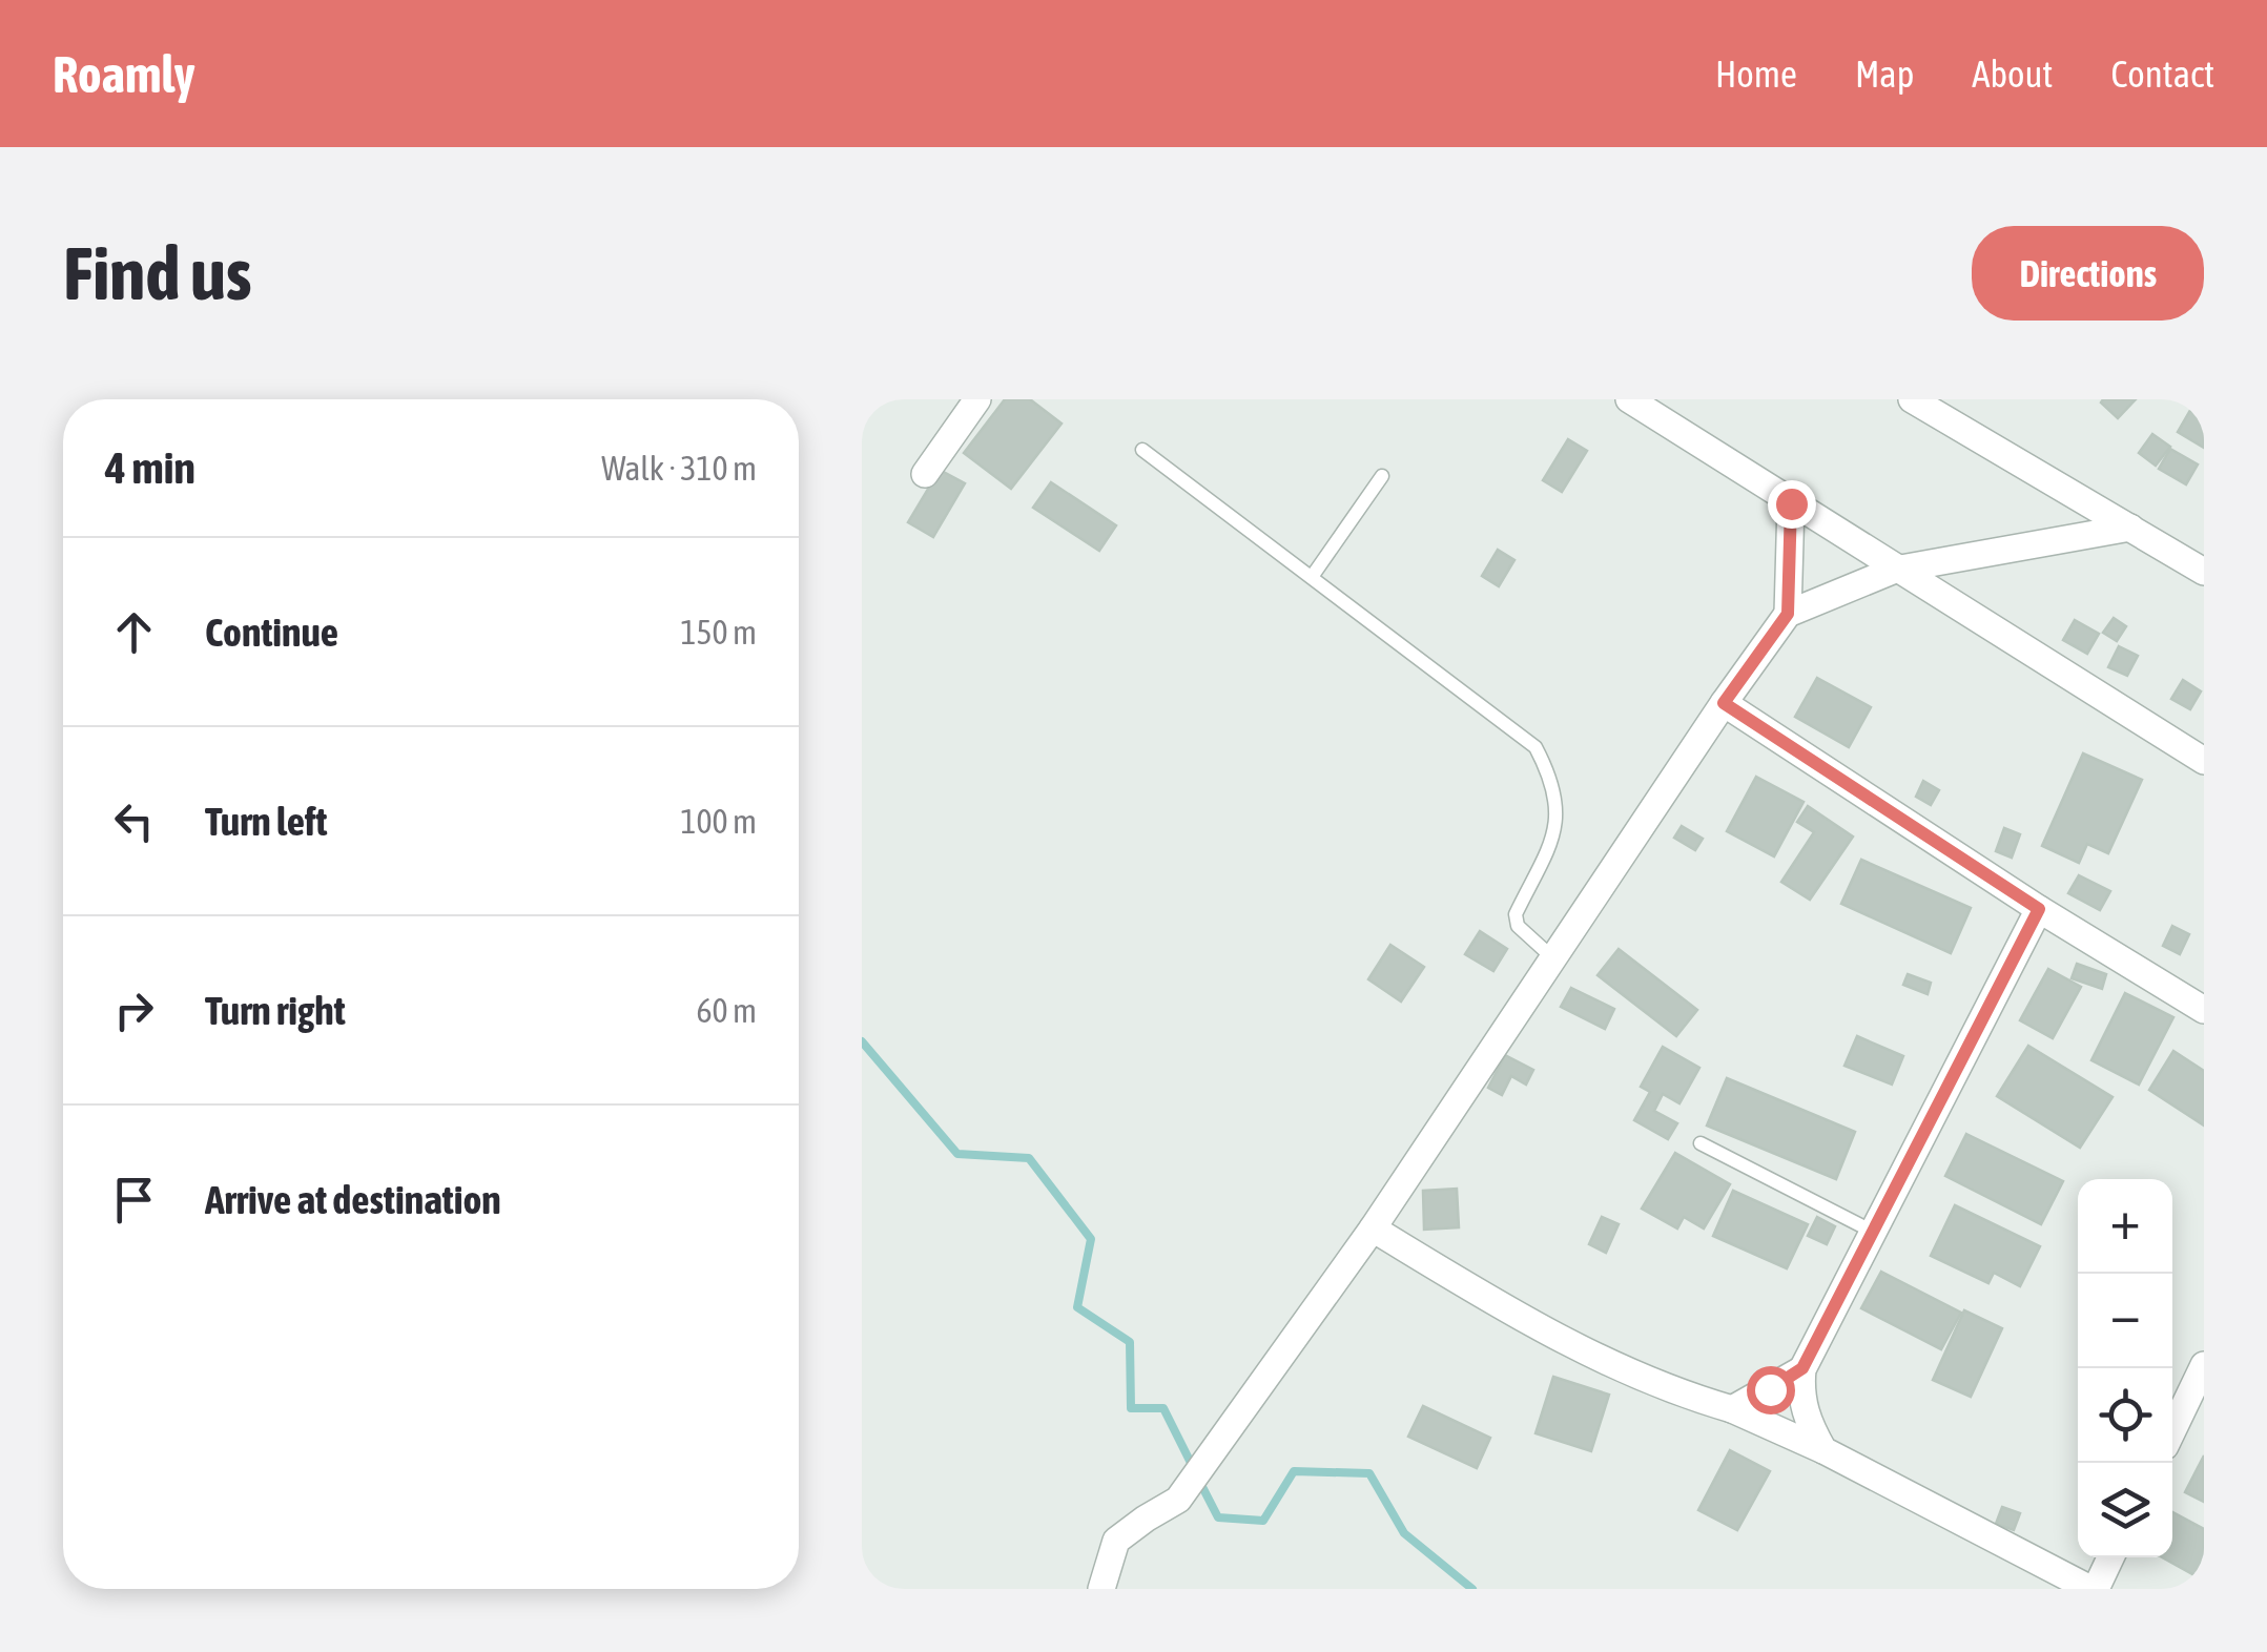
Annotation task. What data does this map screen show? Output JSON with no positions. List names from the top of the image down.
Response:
{
  "page": {
    "header": "Roamly",
    "nav": [
      "Home",
      "Map",
      "About",
      "Contact"
    ],
    "buttons": "Directions",
    "title": "Find us",
    "heading": ["4 min", "Walk · 310 m"],
    "list": [
      ["Continue", "150 m"],
      ["Turn left", "100 m"],
      ["Turn right", "60 m"],
      "Arrive at destination"
    ],
    "map_buttons": ["+", "−"]
  }
}
